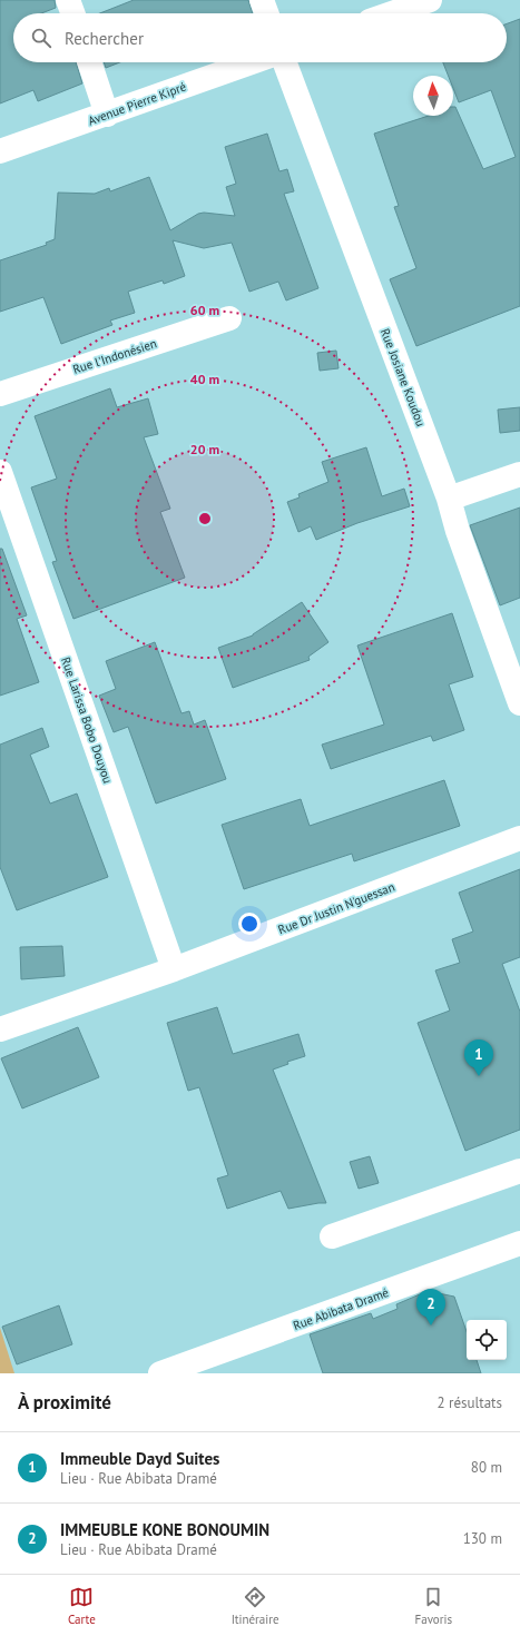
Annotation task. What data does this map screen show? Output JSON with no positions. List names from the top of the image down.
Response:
{
  "streets": {
    "street": [
      "Avenue Pierre Kipré",
      "Rue l'Indonésien",
      "Rue Josiane Koudou",
      "Rue Larissa Bobo Douyou",
      "Rue Dr Justin N'guessan",
      "Rue Abibata Dramé"
    ]
  },
  "crossings": [
    ["Rue Larissa Bobo Douyou", "Rue Dr Justin N'guessan"]
  ],
  "north": "top",
  "page": {
    "search": "Rechercher",
    "pins": ["1", "2"],
    "heading": ["À proximité", "2 résultats"],
    "list": [
      {
        "mark": "1",
        "name": "Immeuble Dayd Suites",
        "note": "Lieu · Rue Abibata Dramé",
        "value": "80 m"
      },
      {
        "mark": "2",
        "name": "IMMEUBLE KONE BONOUMIN",
        "note": "Lieu · Rue Abibata Dramé",
        "value": "130 m"
      }
    ],
    "nav": ["Carte", "Itinéraire", "Favoris"]
  },
  "rings": ["60 m", "40 m", "20 m"]
}
